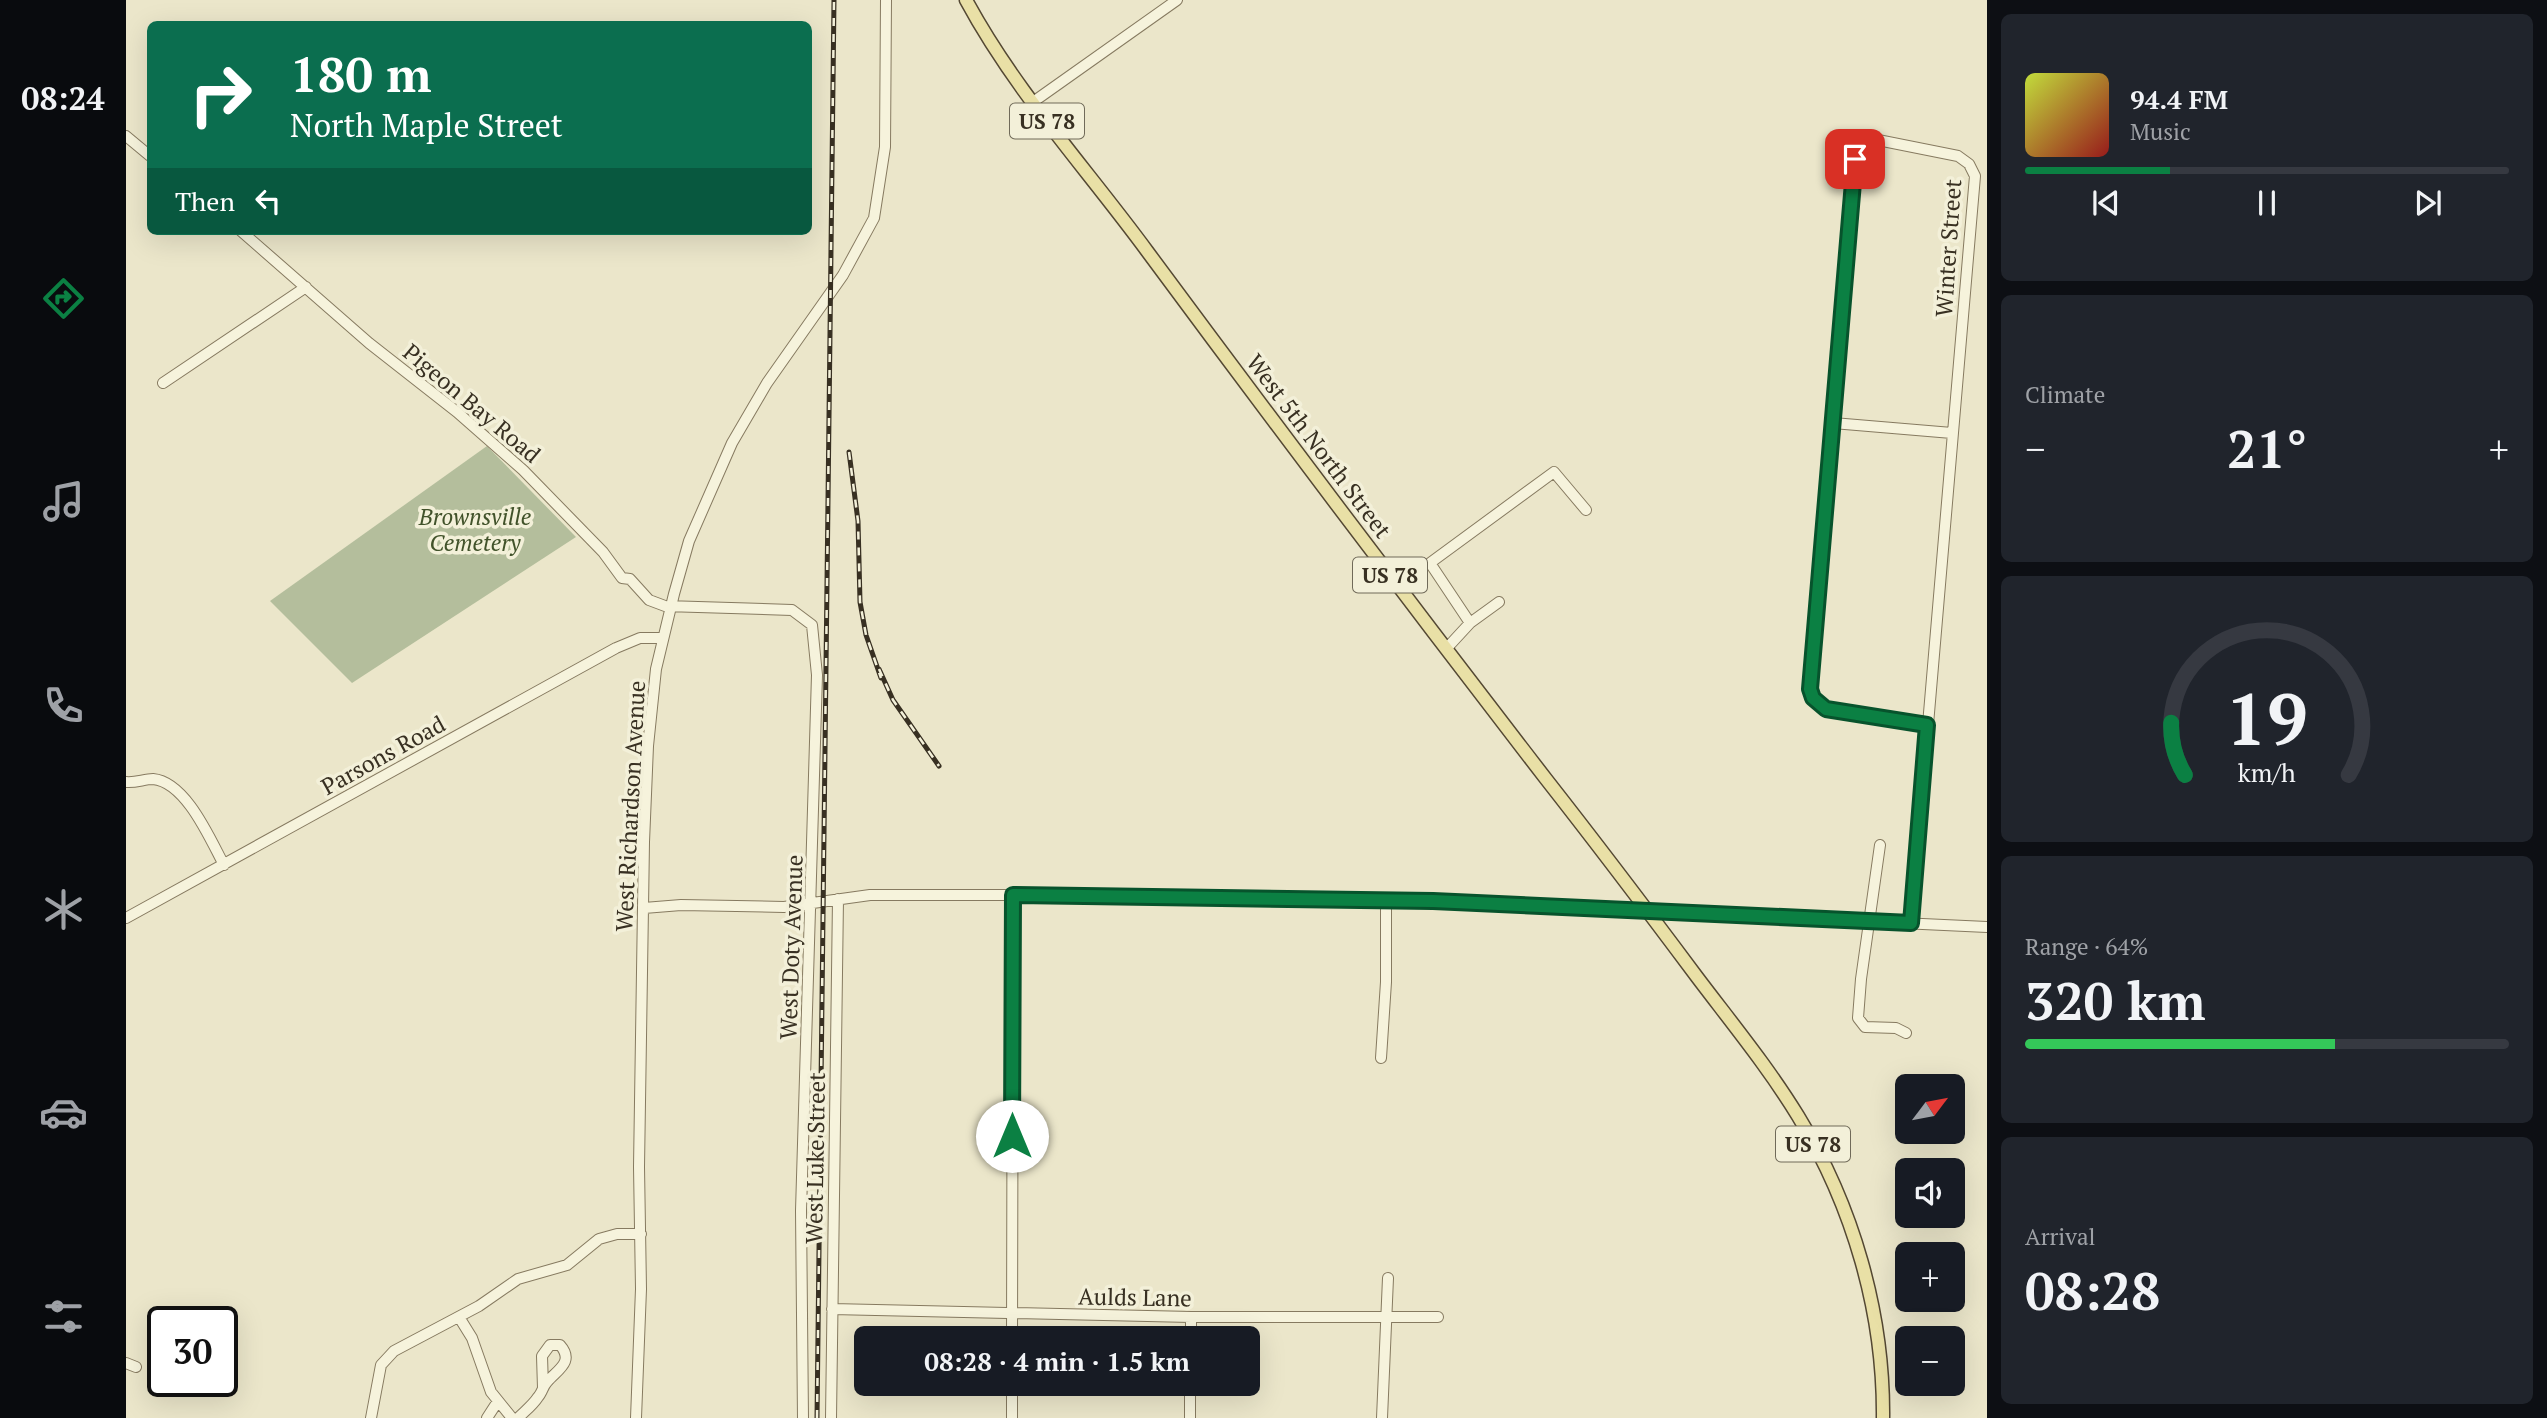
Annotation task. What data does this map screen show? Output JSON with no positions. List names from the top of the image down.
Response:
{
  "streets": {
    "main road": ["US 78", "West 5th North Street"],
    "street": [
      "Winter Street",
      "Pigeon Bay Road",
      "Parsons Road",
      "West Richardson Avenue",
      "West Doty Avenue",
      "West Luke Street",
      "Aulds Lane"
    ]
  },
  "crossings": [
    ["US 78", "West 5th North Street"],
    ["Pigeon Bay Road", "West Richardson Avenue"],
    ["Pigeon Bay Road", "West Doty Avenue"],
    ["Parsons Road", "West Richardson Avenue"],
    ["West Richardson Avenue", "West Doty Avenue"],
    ["West Luke Street", "Aulds Lane"]
  ],
  "parks": ["Brownsville Cemetery"],
  "north": "top right",
  "page": {
    "tabs": "08:24",
    "turn": ["180 m", "North Maple Street"],
    "song": ["94.4 FM", "Music"],
    "then": "Then",
    "tile": [
      "Climate",
      ["Range · 64%", "320 km"],
      ["Arrival", "08:28"]
    ],
    "heat": ["−", "21°", "+"],
    "map_buttons": ["+", "−"],
    "limit": "30",
    "trip": "08:28 · 4 min · 1.5 km",
    "gauge": ["19", "km/h"]
  }
}
